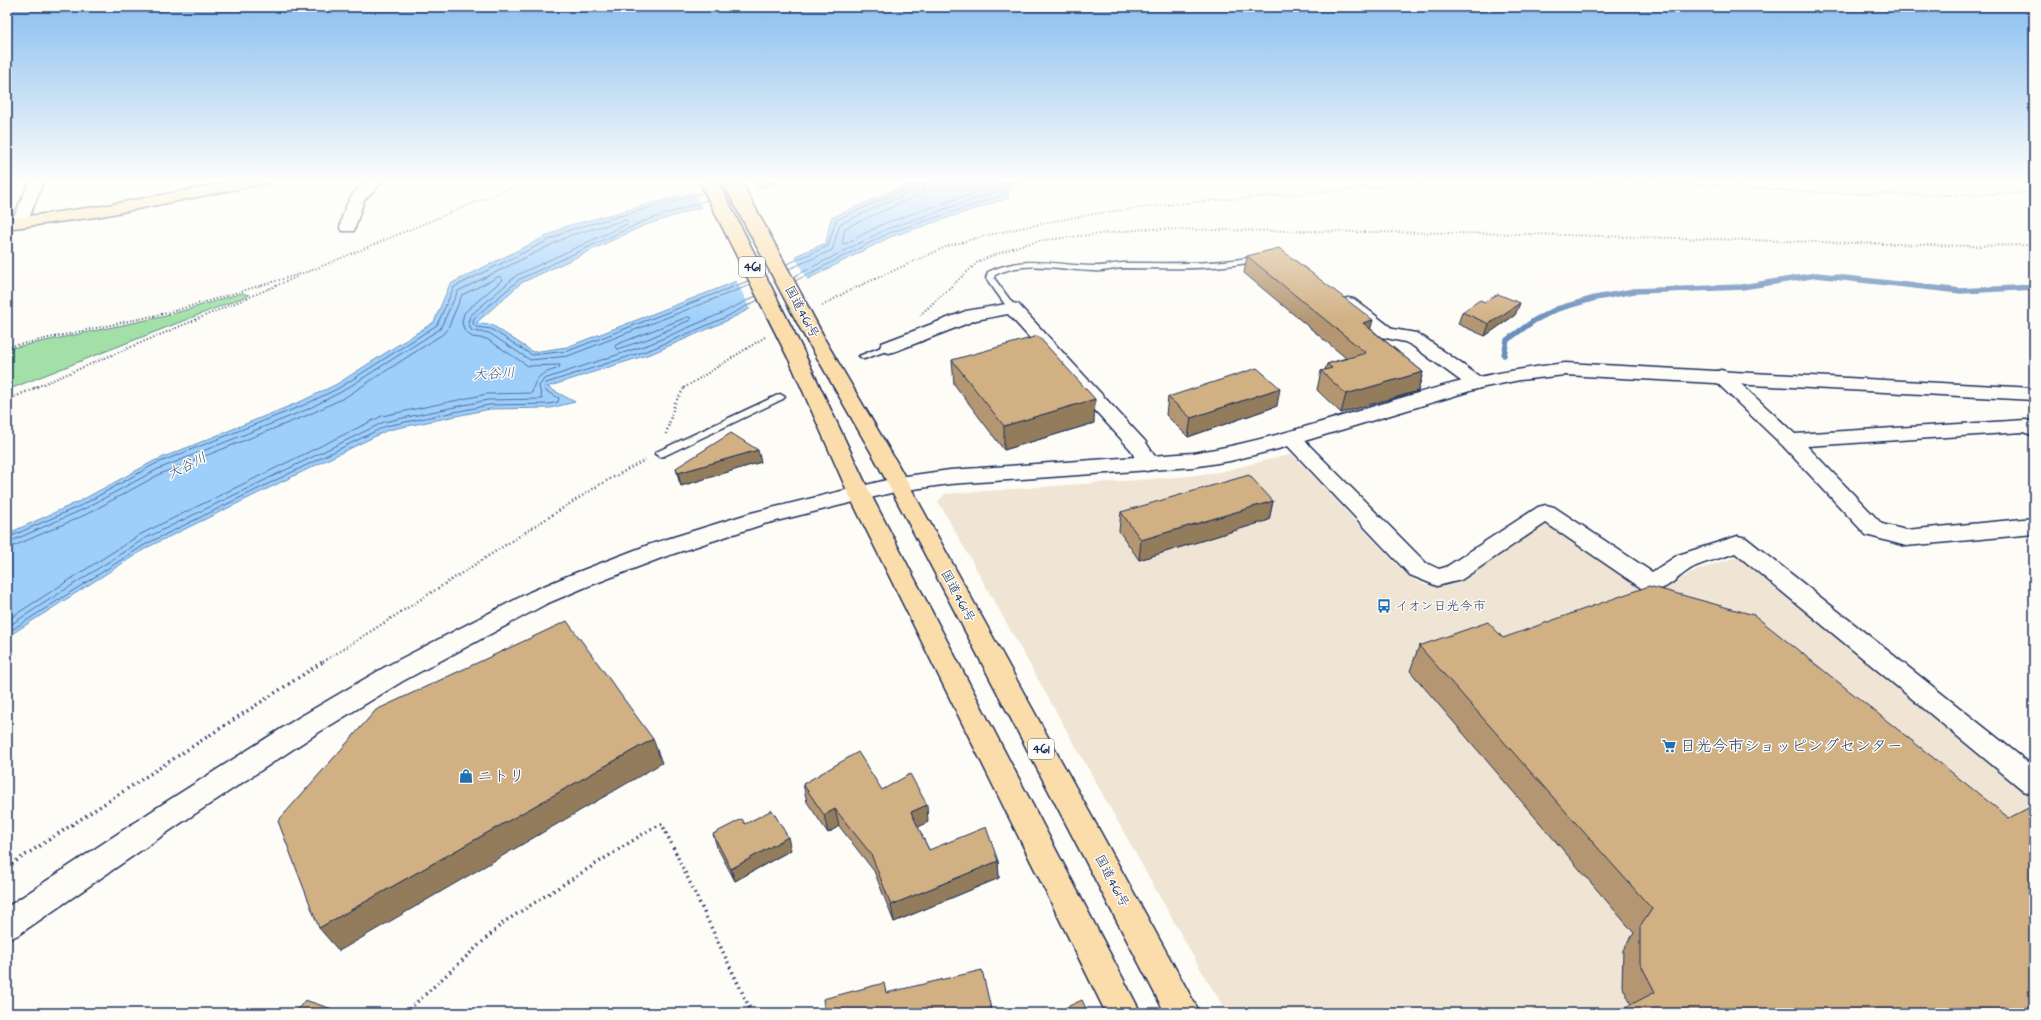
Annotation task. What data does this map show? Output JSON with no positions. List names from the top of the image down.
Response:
{
  "streets": {
    "main road": ["461", "国道461号"]
  },
  "water": ["大谷川"],
  "places": {
    "bus stop": ["イオン日光今市"],
    "supermarket": ["日光今市ショッピングセンター"],
    "shop": ["ニトリ"]
  }
}
